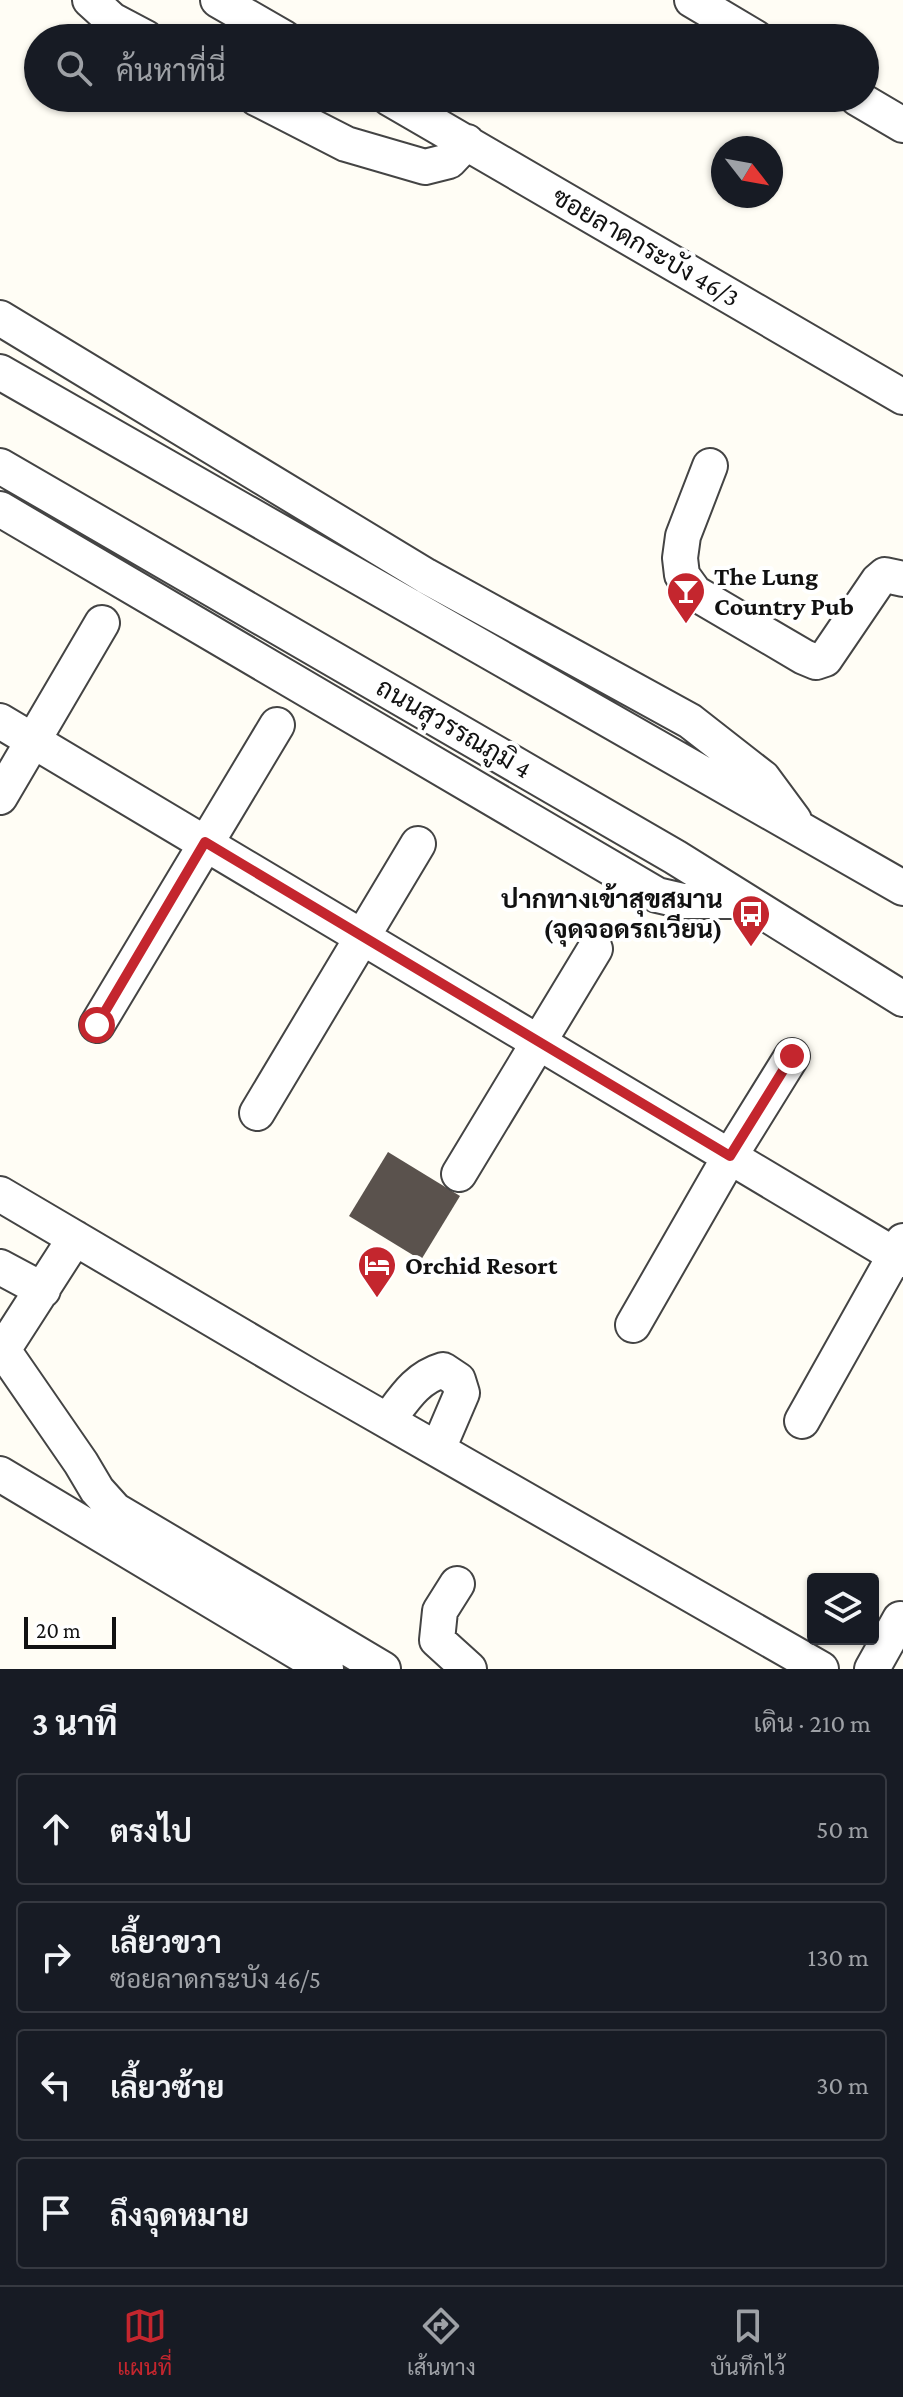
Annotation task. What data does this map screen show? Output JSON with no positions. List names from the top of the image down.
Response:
{
  "streets": {
    "street": ["ซอยลาดกระบัง 46/3", "ถนนสุวรรณภูมิ 4"]
  },
  "places": {
    "bar": ["The Lung Country Pub"],
    "bus stop": ["ปากทางเข้าสุขสมาน (จุดจอดรถเวียน)"],
    "hotel": ["Orchid Resort"]
  },
  "scale_bar": "20 m",
  "north": "bottom right",
  "page": {
    "search": "ค้นหาที่นี่",
    "scale": "20 m",
    "heading": ["3 นาที", "เดิน · 210 m"],
    "list": [
      ["ตรงไป", "50 m"],
      ["เลี้ยวขวา", "ซอยลาดกระบัง 46/5", "130 m"],
      ["เลี้ยวซ้าย", "30 m"],
      "ถึงจุดหมาย"
    ],
    "nav": ["แผนที่", "เส้นทาง", "บันทึกไว้"]
  }
}
